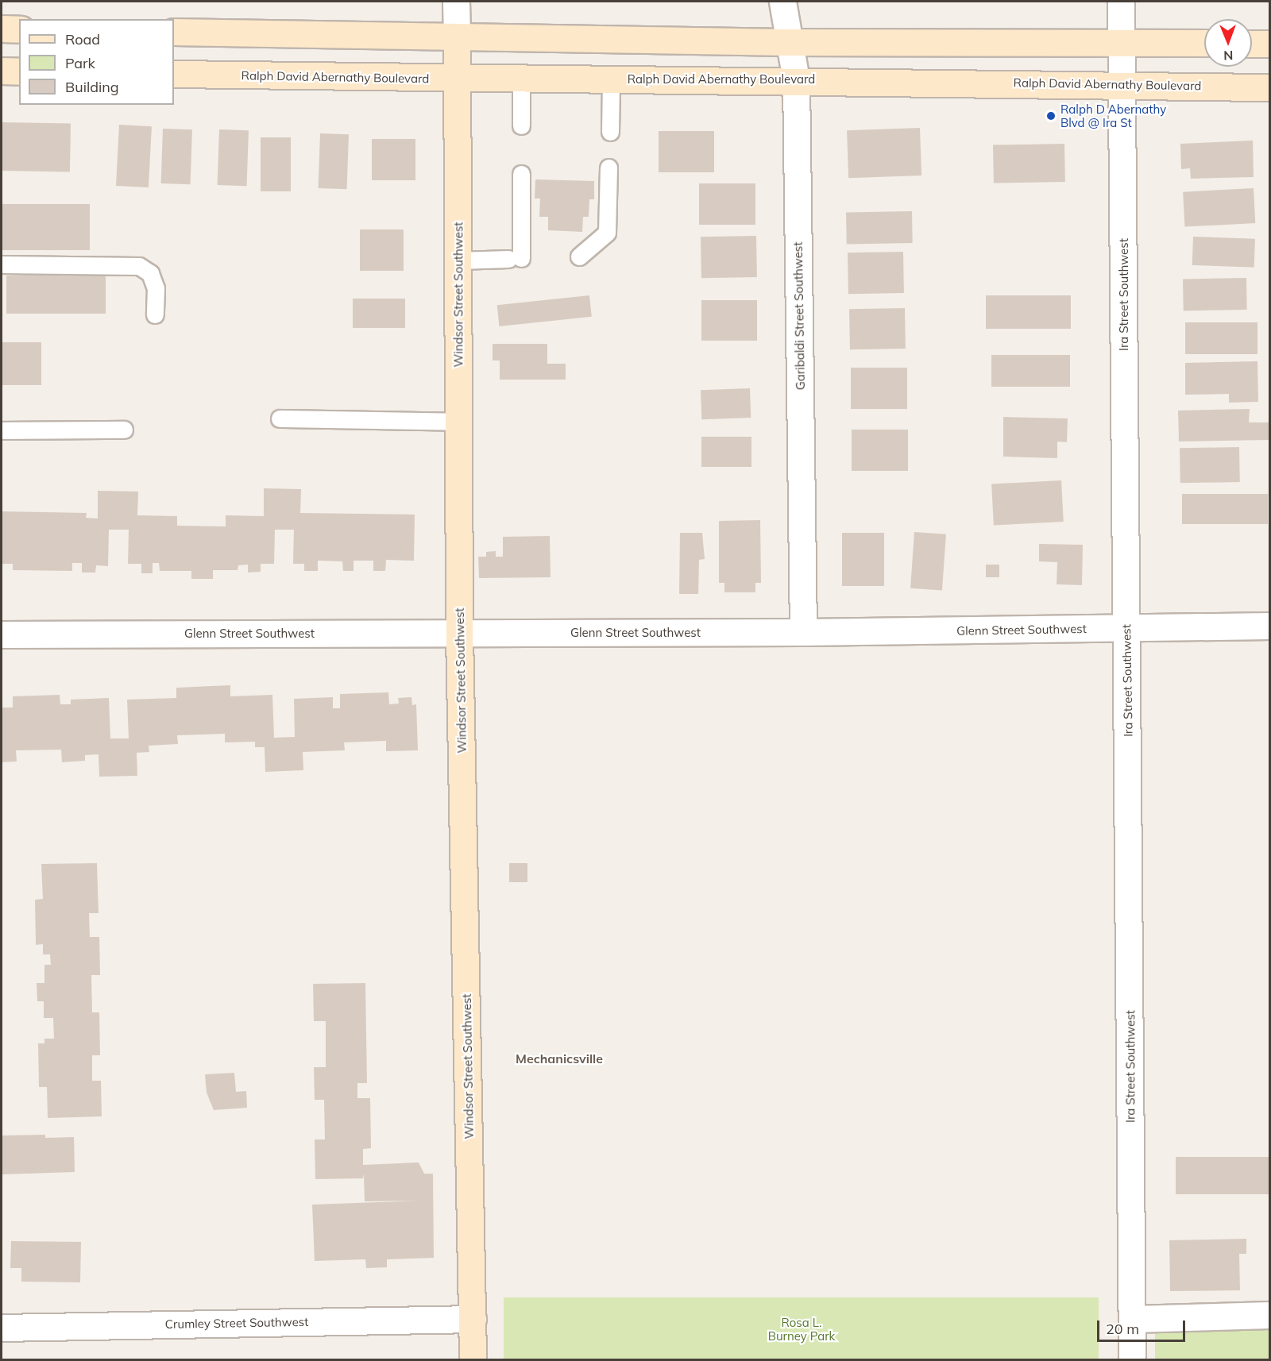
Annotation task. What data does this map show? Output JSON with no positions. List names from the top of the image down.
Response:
{
  "streets": {
    "main road": ["Ralph David Abernathy Boulevard", "Windsor Street Southwest"],
    "street": [
      "Ira Street Southwest",
      "Garibaldi Street Southwest",
      "Glenn Street Southwest",
      "Crumley Street Southwest"
    ]
  },
  "crossings": [
    ["Ralph David Abernathy Boulevard", "Windsor Street Southwest"],
    ["Ralph David Abernathy Boulevard", "Ira Street Southwest"],
    ["Ralph David Abernathy Boulevard", "Garibaldi Street Southwest"],
    ["Windsor Street Southwest", "Glenn Street Southwest"],
    ["Windsor Street Southwest", "Crumley Street Southwest"],
    ["Ira Street Southwest", "Glenn Street Southwest"],
    ["Garibaldi Street Southwest", "Glenn Street Southwest"]
  ],
  "districts": ["Mechanicsville"],
  "parks": ["Rosa L. Burney Park"],
  "places": ["Ralph D Abernathy Blvd @ Ira St"],
  "legend": ["Road", "Park", "Building"],
  "scale_bar": "20 m",
  "north": "bottom"
}
